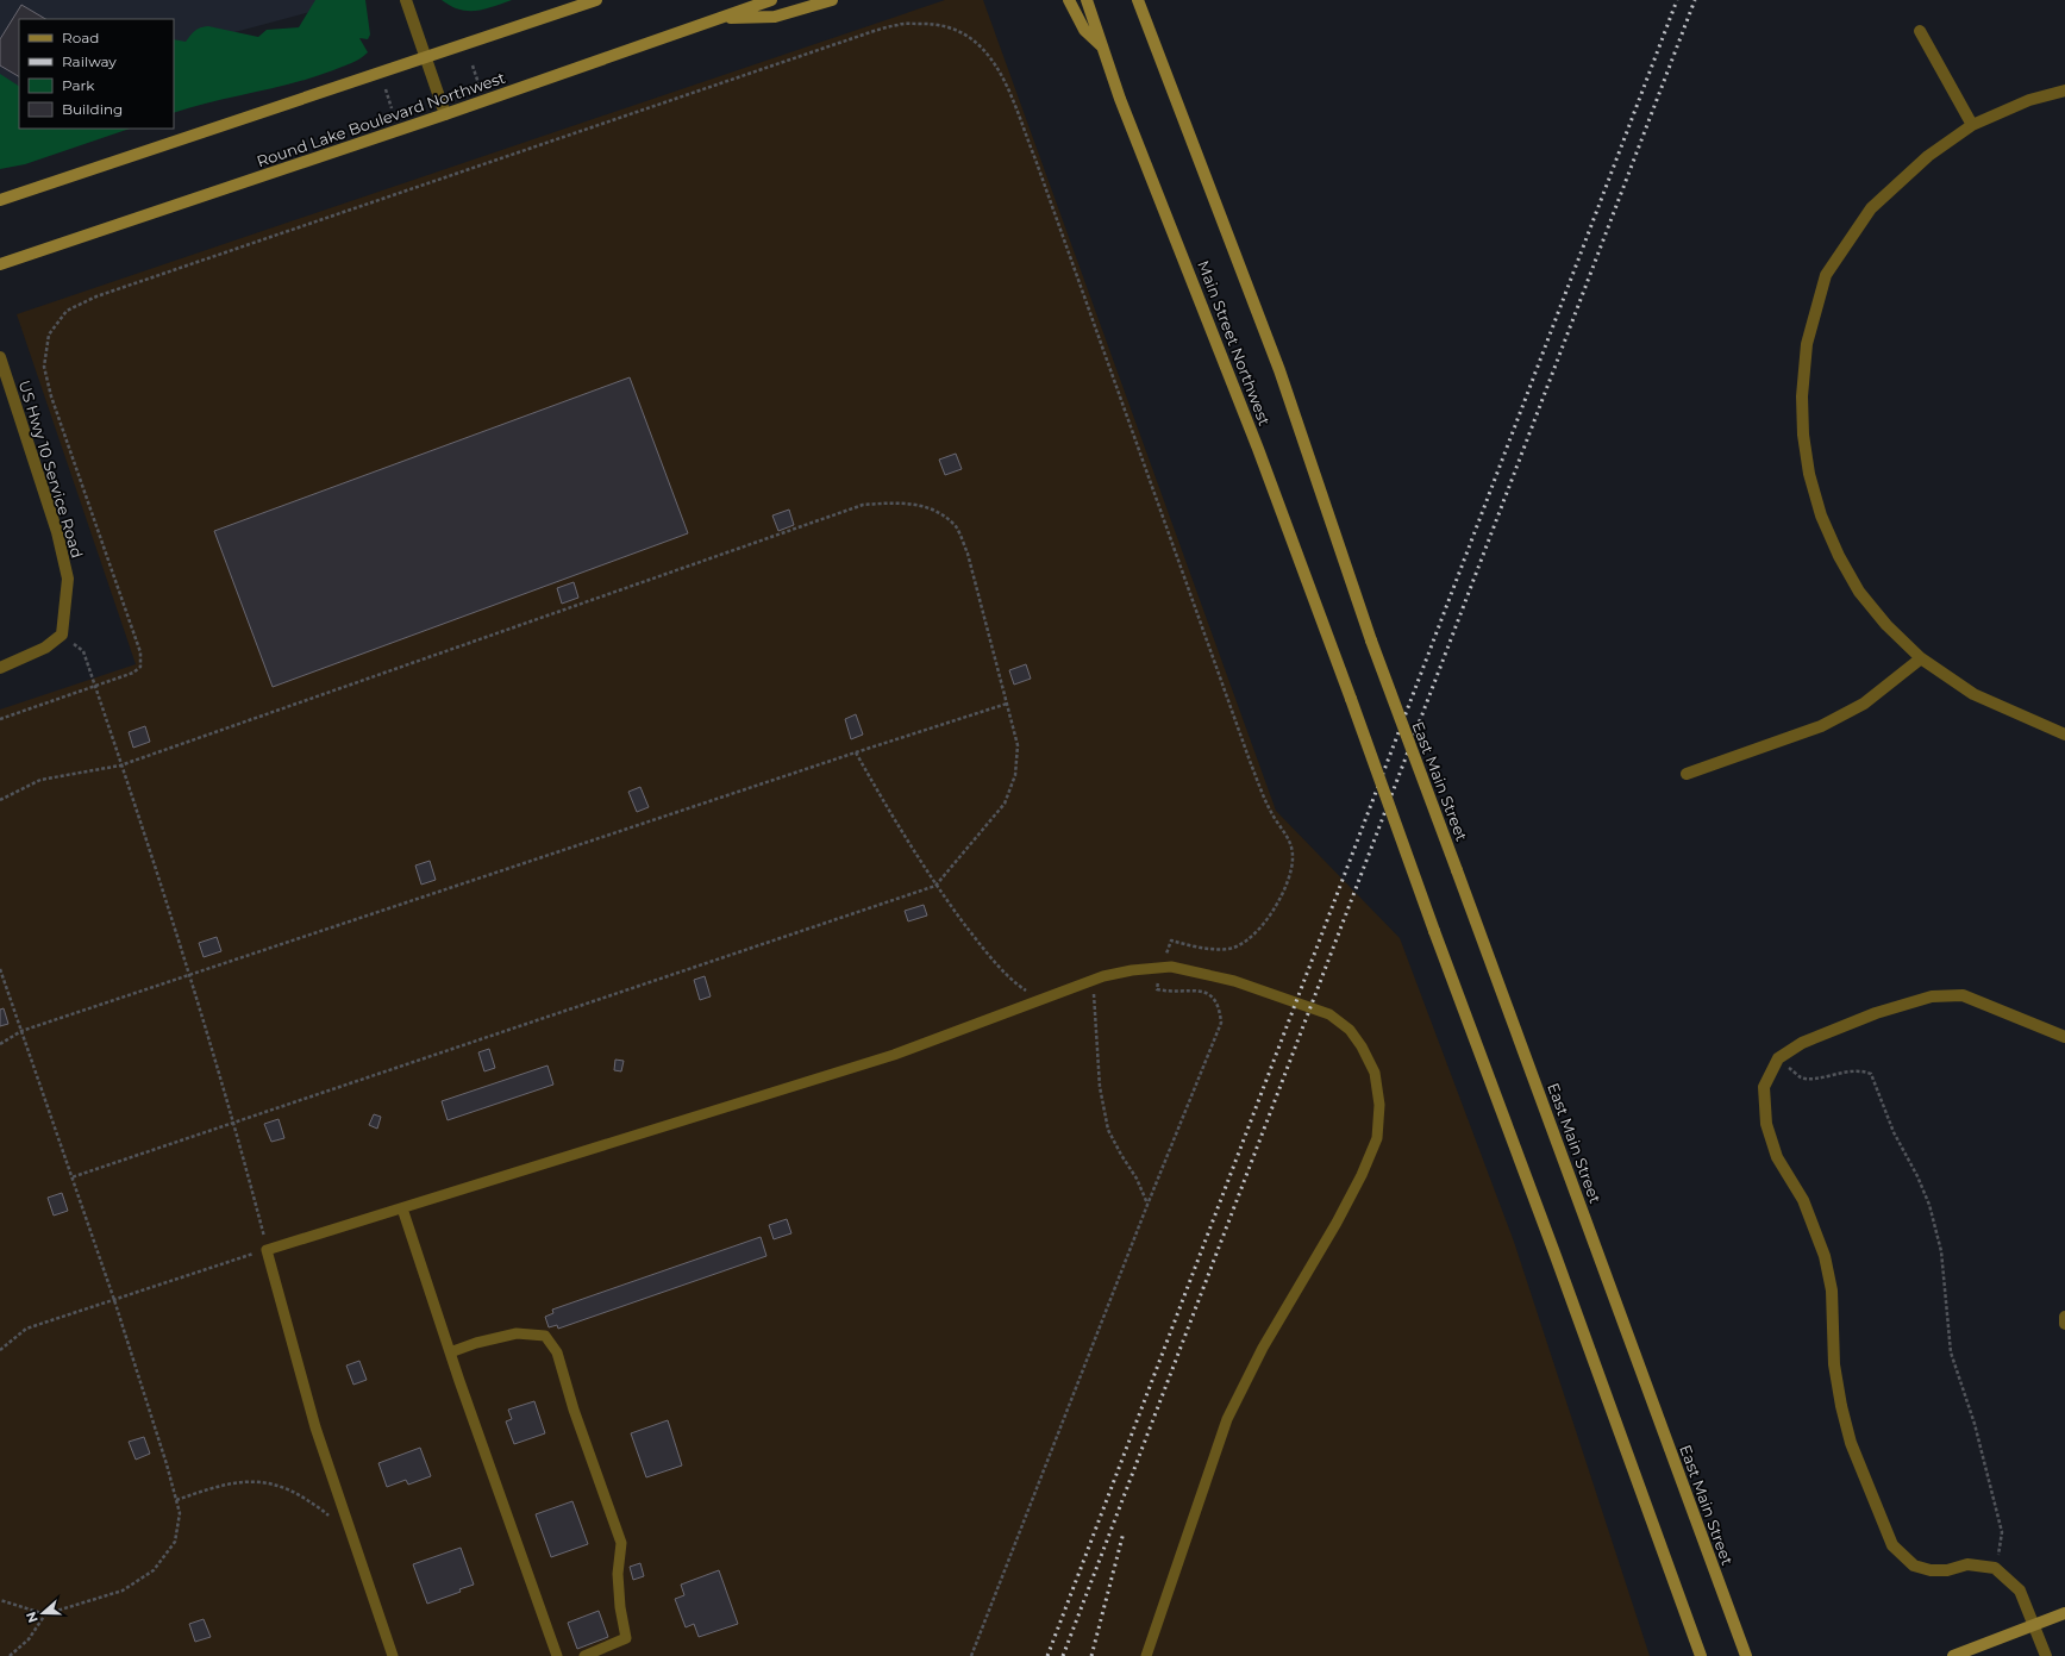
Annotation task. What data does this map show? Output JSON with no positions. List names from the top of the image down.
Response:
{
  "streets": {
    "main road": ["Round Lake Boulevard Northwest", "Main Street Northwest", "East Main Street"],
    "street": ["US Hwy 10 Service Road"]
  },
  "crossings": [
    ["Main Street Northwest", "East Main Street"]
  ],
  "legend": [
    "Road",
    "Railway",
    "Park",
    "Building"
  ],
  "north": "left"
}
